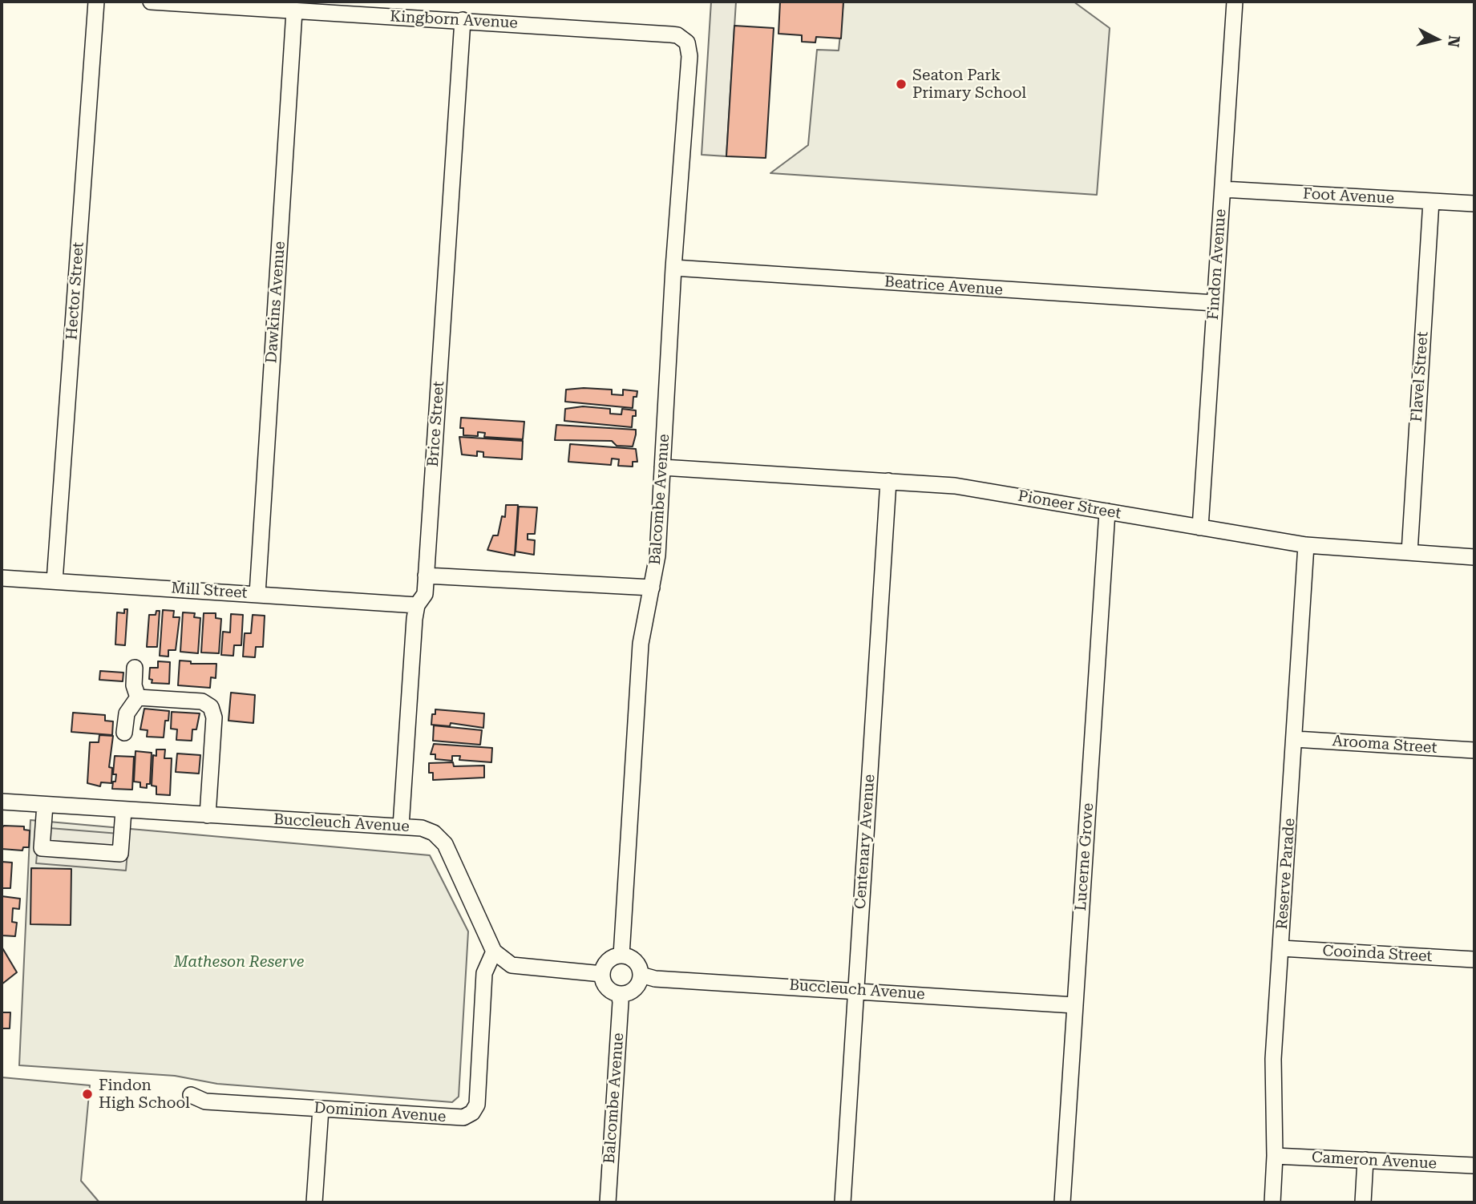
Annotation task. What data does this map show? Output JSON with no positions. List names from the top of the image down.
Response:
{
  "streets": {
    "street": [
      "Kingborn Avenue",
      "Foot Avenue",
      "Findon Avenue",
      "Beatrice Avenue",
      "Hector Street",
      "Dawkins Avenue",
      "Flavel Street",
      "Brice Street",
      "Balcombe Avenue",
      "Pioneer Street",
      "Mill Street",
      "Arooma Street",
      "Buccleuch Avenue",
      "Centenary Avenue",
      "Lucerne Grove",
      "Reserve Parade",
      "Cooinda Street",
      "Dominion Avenue",
      "Cameron Avenue"
    ]
  },
  "crossings": [
    ["Kingborn Avenue", "Dawkins Avenue"],
    ["Kingborn Avenue", "Brice Street"],
    ["Kingborn Avenue", "Balcombe Avenue"],
    ["Foot Avenue", "Findon Avenue"],
    ["Foot Avenue", "Flavel Street"],
    ["Findon Avenue", "Beatrice Avenue"],
    ["Findon Avenue", "Pioneer Street"],
    ["Beatrice Avenue", "Balcombe Avenue"],
    ["Hector Street", "Mill Street"],
    ["Dawkins Avenue", "Mill Street"],
    ["Flavel Street", "Pioneer Street"],
    ["Brice Street", "Mill Street"],
    ["Brice Street", "Buccleuch Avenue"],
    ["Balcombe Avenue", "Pioneer Street"],
    ["Balcombe Avenue", "Buccleuch Avenue"],
    ["Pioneer Street", "Centenary Avenue"],
    ["Pioneer Street", "Lucerne Grove"],
    ["Pioneer Street", "Reserve Parade"],
    ["Arooma Street", "Reserve Parade"],
    ["Buccleuch Avenue", "Centenary Avenue"],
    ["Buccleuch Avenue", "Lucerne Grove"],
    ["Buccleuch Avenue", "Dominion Avenue"],
    ["Reserve Parade", "Cooinda Street"],
    ["Reserve Parade", "Cameron Avenue"]
  ],
  "parks": ["Matheson Reserve"],
  "places": ["Seaton Park Primary School", "Findon High School"],
  "north": "right"
}
